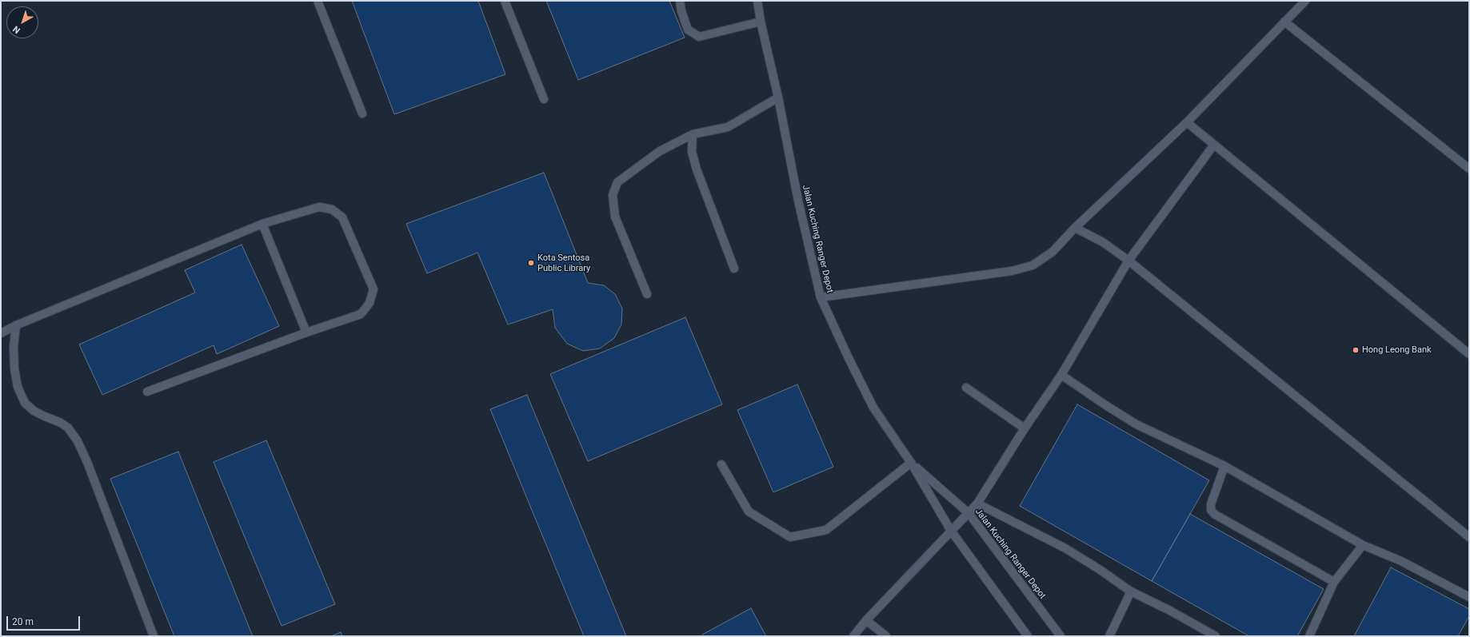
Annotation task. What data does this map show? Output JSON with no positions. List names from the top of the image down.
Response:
{
  "streets": {
    "street": ["Jalan Kuching Ranger Depot"]
  },
  "places": ["Kota Sentosa Public Library", "Hong Leong Bank"],
  "scale_bar": "20 m",
  "north": "bottom left"
}
